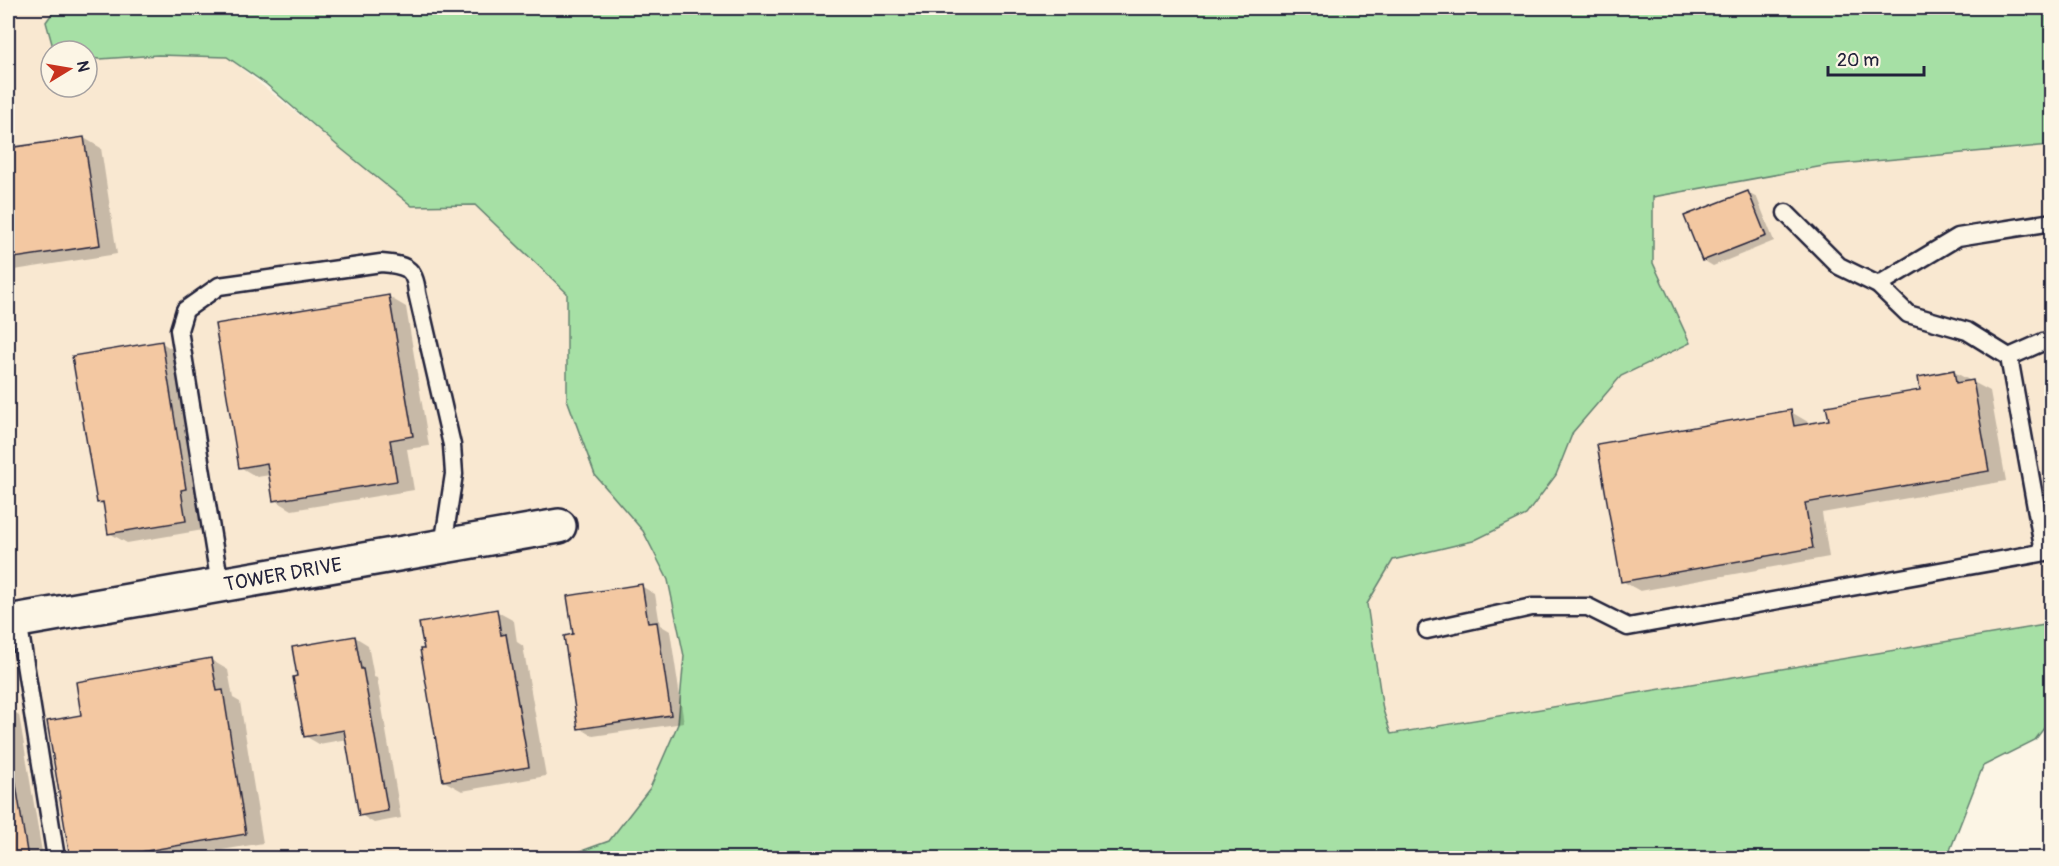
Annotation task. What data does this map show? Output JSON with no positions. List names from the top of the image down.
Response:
{
  "streets": {
    "street": ["TOWER DRIVE"]
  },
  "scale_bar": "20 m",
  "north": "right"
}
